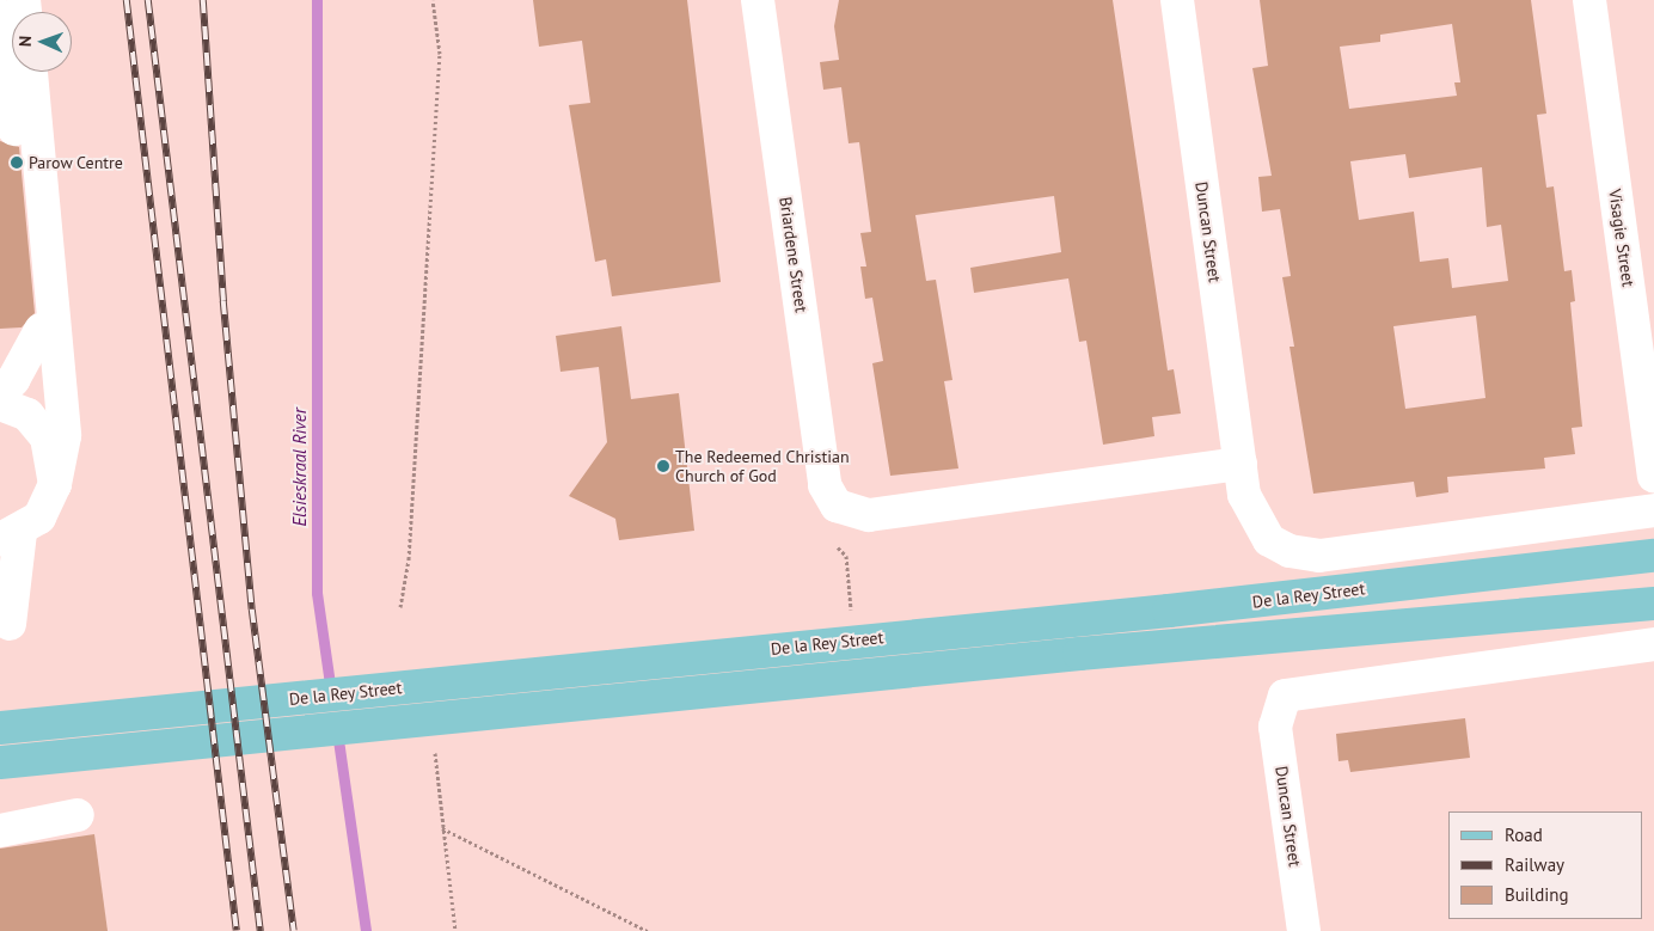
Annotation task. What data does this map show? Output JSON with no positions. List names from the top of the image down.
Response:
{
  "streets": {
    "main road": ["De la Rey Street"],
    "street": ["Duncan Street", "Visagie Street", "Briardene Street"]
  },
  "crossings": [
    ["Duncan Street", "Briardene Street"]
  ],
  "water": ["Elsieskraal River"],
  "places": ["Parow Centre", "The Redeemed Christian Church of God"],
  "legend": ["Road", "Railway", "Building"],
  "north": "left"
}
